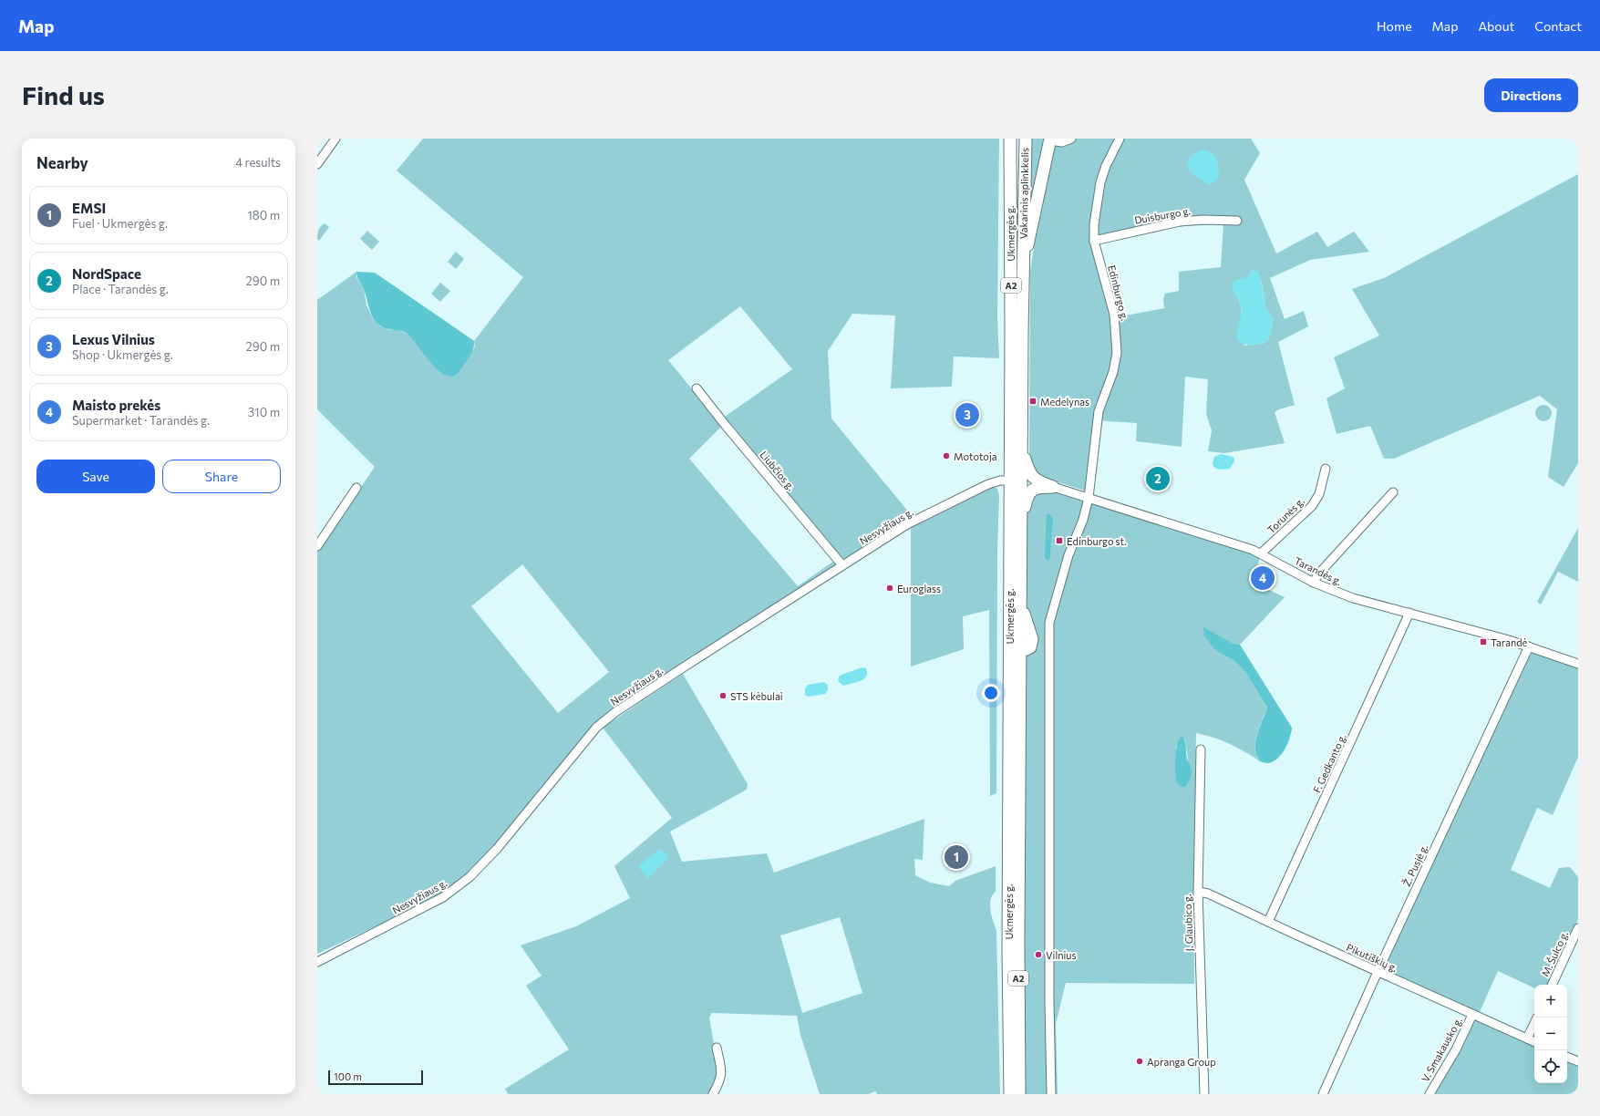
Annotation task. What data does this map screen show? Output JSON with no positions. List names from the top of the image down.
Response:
{
  "streets": {
    "highway": ["Vakarinis aplinkkelis", "Ukmergės g.", "A2"],
    "street": [
      "Duisburgo g.",
      "Edinburgo g.",
      "Liubčios g.",
      "Torunės g.",
      "Nesvyžiaus g.",
      "Tarandės g.",
      "F. Gedkanto g.",
      "Ž. Pusjė g.",
      "J. Glaubico g.",
      "M. Šulco g.",
      "Pikutiškių g.",
      "V. Smakausko g."
    ]
  },
  "crossings": [
    ["Vakarinis aplinkkelis", "Ukmergės g."],
    ["Vakarinis aplinkkelis", "A2"],
    ["Duisburgo g.", "Edinburgo g."],
    ["Ukmergės g.", "A2"],
    ["Ukmergės g.", "Nesvyžiaus g."],
    ["Edinburgo g.", "Tarandės g."],
    ["Liubčios g.", "Nesvyžiaus g."],
    ["Torunės g.", "Tarandės g."],
    ["Tarandės g.", "F. Gedkanto g."],
    ["Tarandės g.", "Ž. Pusjė g."],
    ["F. Gedkanto g.", "Pikutiškių g."],
    ["Ž. Pusjė g.", "Pikutiškių g."],
    ["J. Glaubico g.", "Pikutiškių g."],
    ["Pikutiškių g.", "V. Smakausko g."]
  ],
  "places": {
    "transit": ["Medelynas", "Edinburgo st.", "Tarandė"],
    "other": [
      "Mototoja",
      "Euroglass",
      "STS kėbulai",
      "Vilnius",
      "Apranga Group"
    ]
  },
  "scale_bar": "100 m",
  "page": {
    "header": "Map",
    "nav": [
      "Home",
      "Map",
      "About",
      "Contact"
    ],
    "buttons": [
      "Directions",
      ["Save", "Share"]
    ],
    "title": "Find us",
    "heading": ["Nearby", "4 results"],
    "list": [
      {
        "mark": "1",
        "name": "EMSI",
        "note": "Fuel · Ukmergės g.",
        "value": "180 m"
      },
      {
        "mark": "2",
        "name": "NordSpace",
        "note": "Place · Tarandės g.",
        "value": "290 m"
      },
      {
        "mark": "3",
        "name": "Lexus Vilnius",
        "note": "Shop · Ukmergės g.",
        "value": "290 m"
      },
      {
        "mark": "4",
        "name": "Maisto prekės",
        "note": "Supermarket · Tarandės g.",
        "value": "310 m"
      }
    ],
    "pins": [
      "3",
      "2",
      "4",
      "1"
    ],
    "map_buttons": ["+", "−"],
    "scale": "100 m"
  }
}
